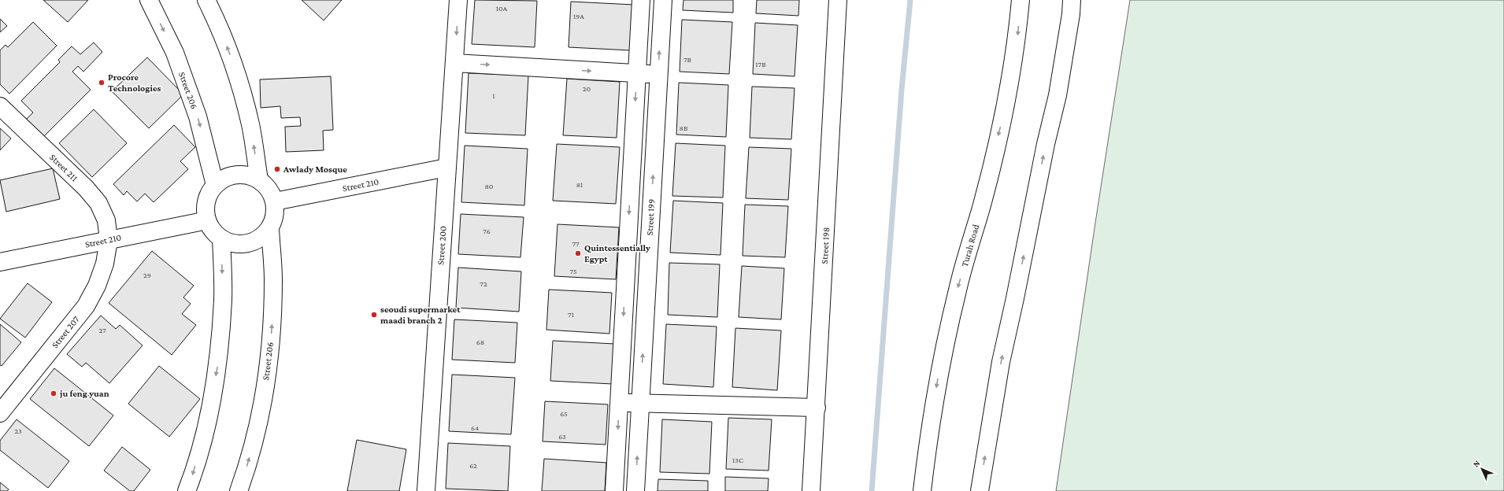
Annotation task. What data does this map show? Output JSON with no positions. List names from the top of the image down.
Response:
{
  "streets": {
    "street": [
      "Street 206",
      "Street 211",
      "Street 210",
      "Street 199",
      "Street 200",
      "Street 198",
      "Turah Road",
      "Street 207"
    ]
  },
  "crossings": [
    ["Street 206", "Street 210"],
    ["Street 211", "Street 210"],
    ["Street 211", "Street 207"],
    ["Street 210", "Street 200"],
    ["Street 210", "Street 207"]
  ],
  "places": [
    "Procore Technologies",
    "Awlady Mosque",
    "Quintessentially Egypt",
    "seoudi supermarket maadi branch 2",
    "ju feng yuan"
  ],
  "house_numbers": [
    "10A",
    "19A",
    "7B",
    "17B",
    "20",
    "1",
    "8B",
    "81",
    "80",
    "76",
    "77",
    "75",
    "29",
    "72",
    "71",
    "27",
    "68",
    "65",
    "64",
    "23",
    "63",
    "13C",
    "62"
  ],
  "north": "top left"
}
